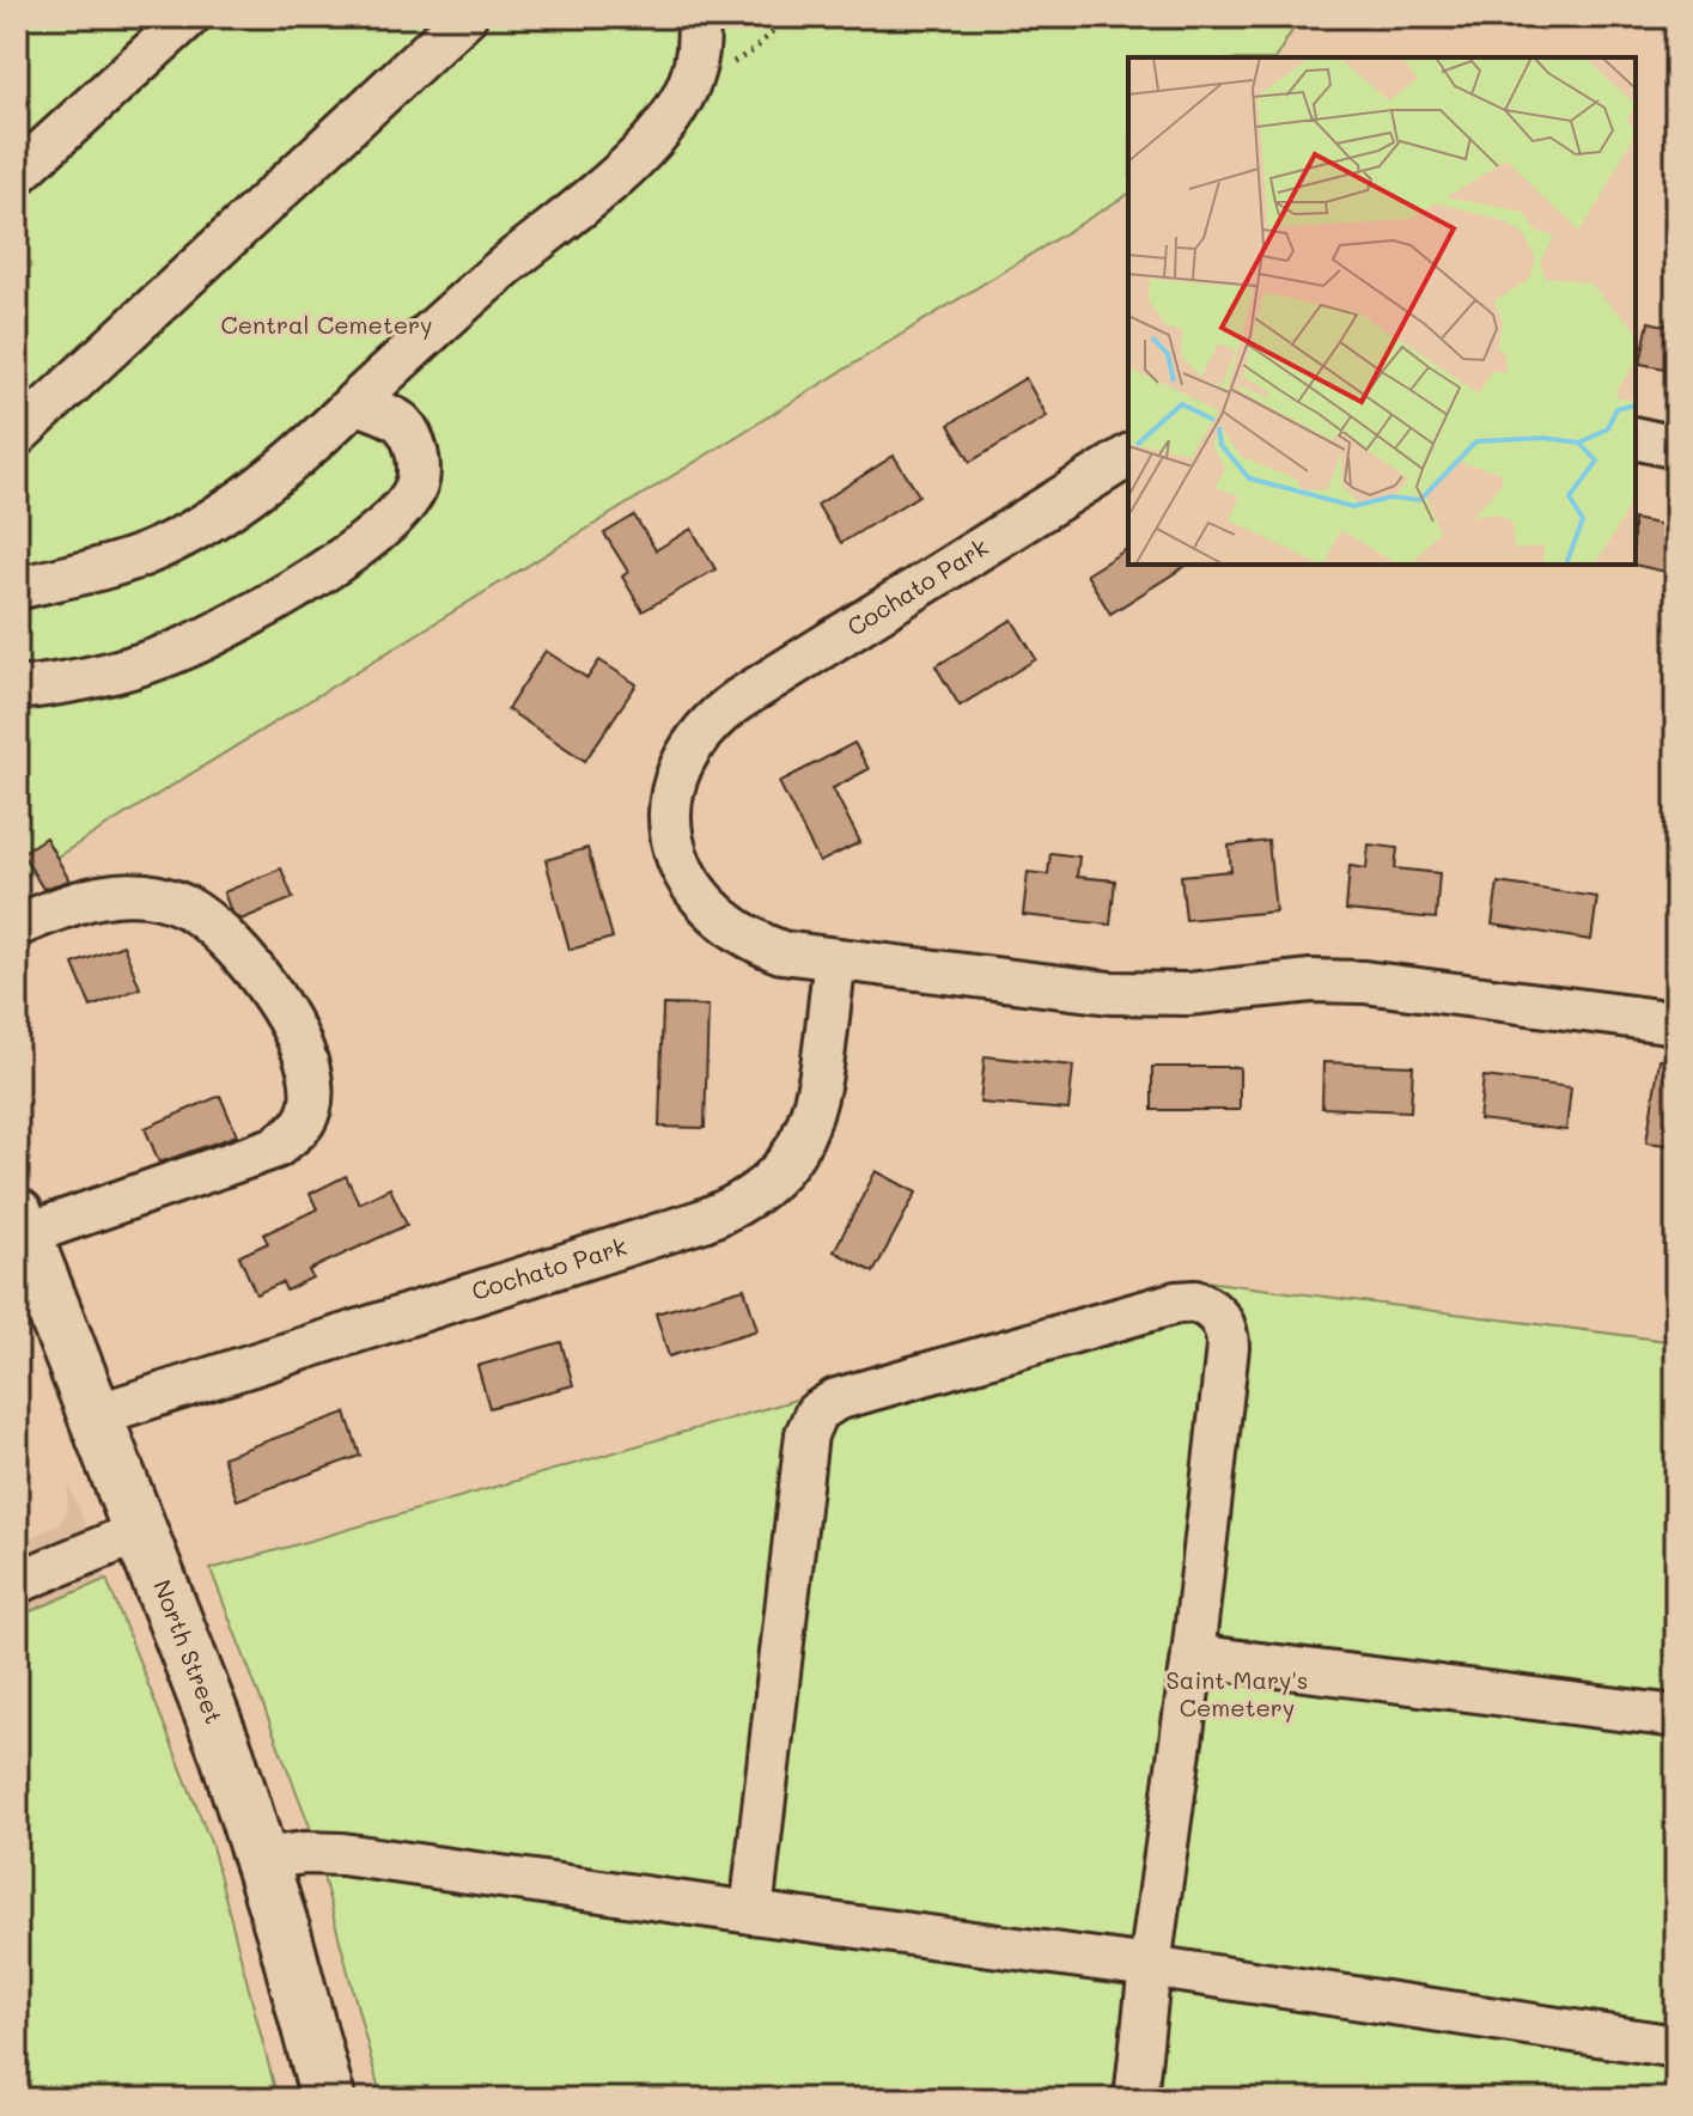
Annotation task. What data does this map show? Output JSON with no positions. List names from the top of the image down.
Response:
{
  "streets": {
    "main road": ["North Street"],
    "street": ["Cochato Park"]
  },
  "crossings": [
    ["Cochato Park", "North Street"]
  ],
  "parks": ["Central Cemetery", "Saint Mary's Cemetery"]
}
